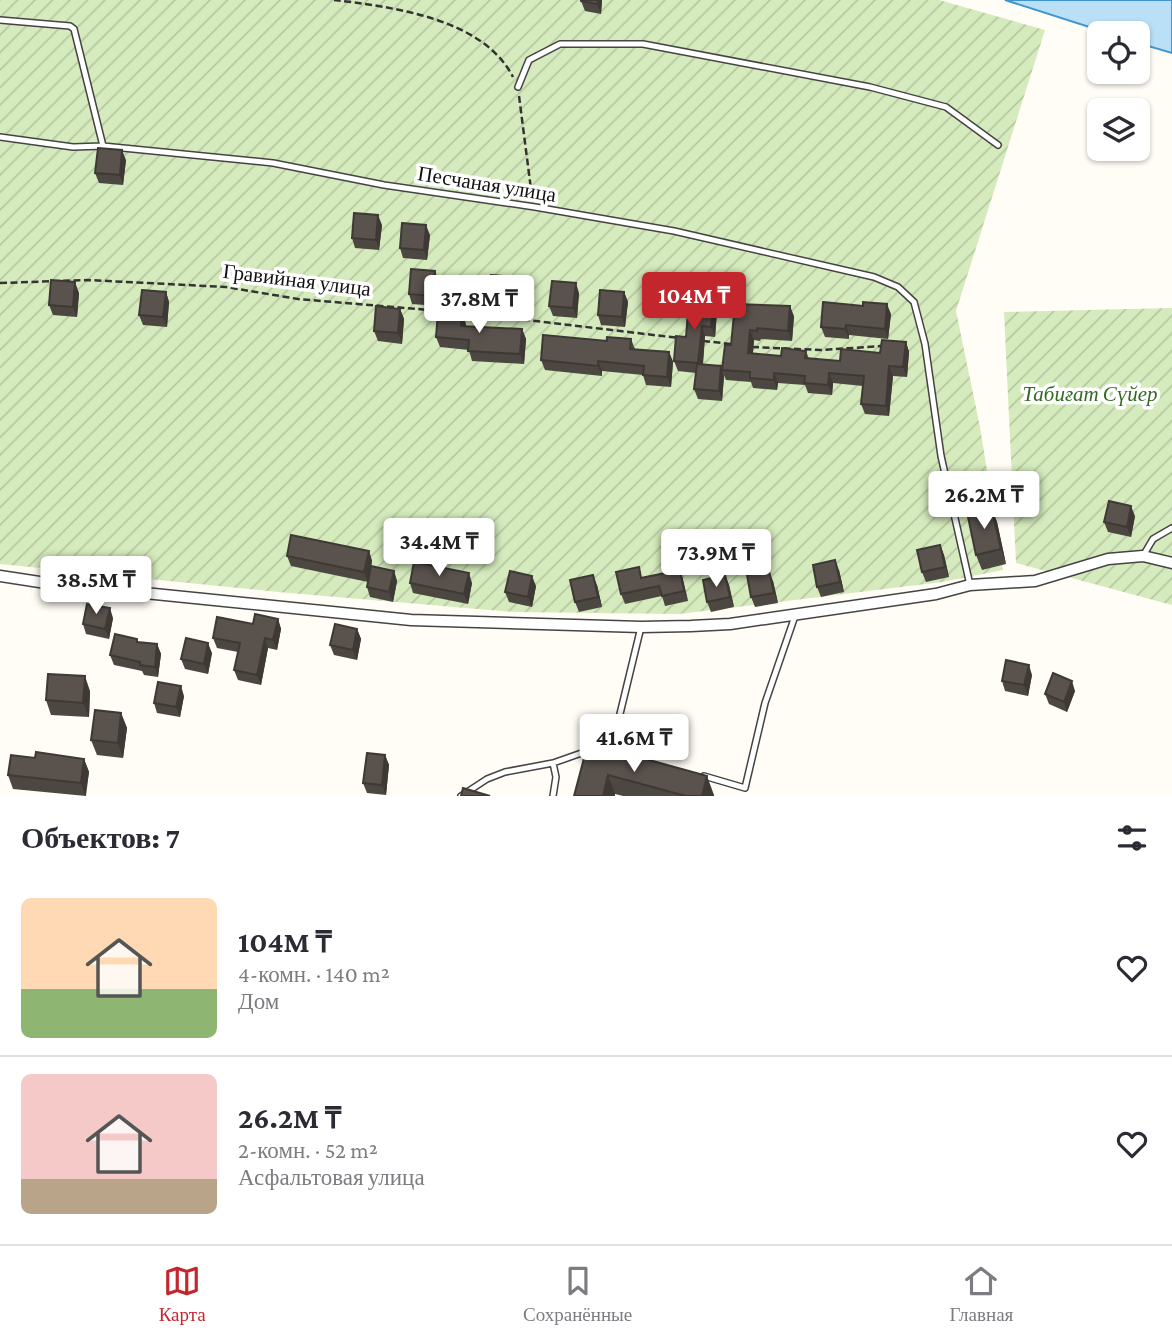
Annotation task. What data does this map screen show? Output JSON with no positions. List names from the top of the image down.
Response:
{
  "streets": {
    "lane": ["Песчаная улица"],
    "path": ["Гравийная улица"]
  },
  "parks": ["Табиғат Сүйер"],
  "page": {
    "price": [
      "104M ₸",
      "37.8M ₸",
      "26.2M ₸",
      "34.4M ₸",
      "73.9M ₸",
      "38.5M ₸",
      "41.6M ₸"
    ],
    "heading": "Объектов: 7",
    "list": [
      {
        "name": "104M ₸",
        "note": "4-комн. · 140 m² · Дом"
      },
      {
        "name": "26.2M ₸",
        "note": "2-комн. · 52 m² · Асфальтовая улица"
      }
    ],
    "tabs": ["Карта", "Сохранённые", "Главная"]
  }
}
